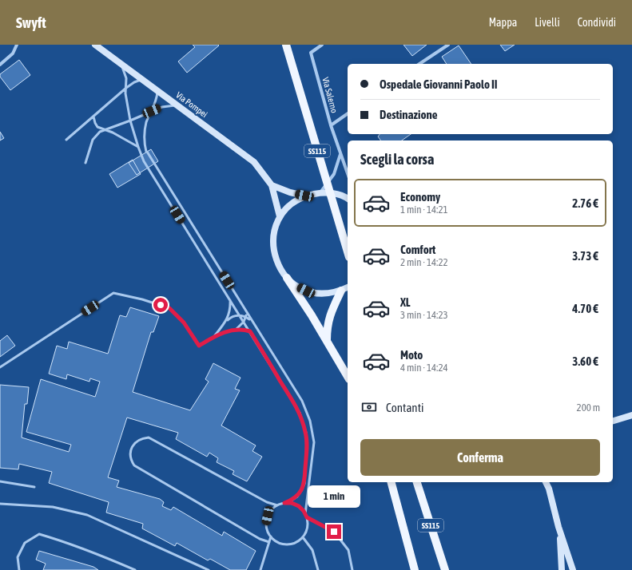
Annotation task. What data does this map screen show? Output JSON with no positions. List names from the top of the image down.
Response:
{
  "streets": {
    "main road": ["SS115"],
    "street": ["Via Salerno", "Via Pompei"]
  },
  "page": {
    "header": "Swyft",
    "nav": ["Mappa", "Livelli", "Condividi"],
    "banner": ["Ospedale Giovanni Paolo II", "Destinazione"],
    "heading": "Scegli la corsa",
    "list": [
      {
        "name": "Economy",
        "note": "1 min · 14:21",
        "value": "2.76 €"
      },
      {
        "name": "Comfort",
        "note": "2 min · 14:22",
        "value": "3.73 €"
      },
      {
        "name": "XL",
        "note": "3 min · 14:23",
        "value": "4.70 €"
      },
      {
        "name": "Moto",
        "note": "4 min · 14:24",
        "value": "3.60 €"
      }
    ],
    "pay": ["Contanti", "200 m"],
    "buttons": "Conferma",
    "bubble": "1 min"
  }
}
